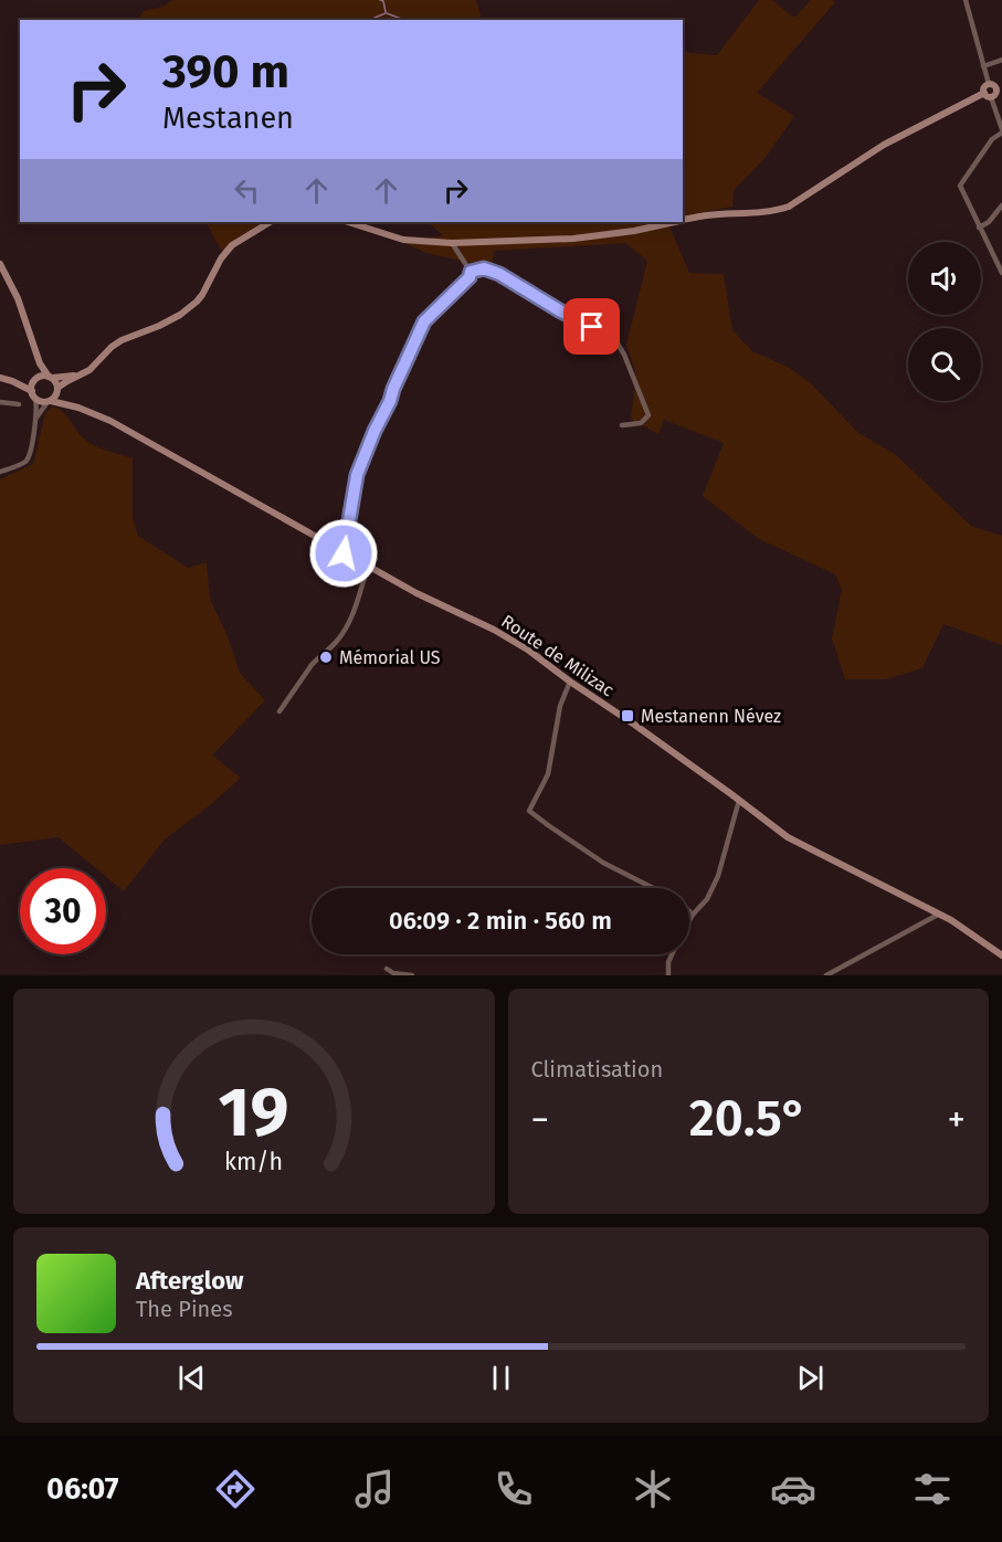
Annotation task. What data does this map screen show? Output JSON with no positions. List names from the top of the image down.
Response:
{
  "streets": {
    "main road": ["Route de Milizac"]
  },
  "places": {
    "other": ["Mémorial US"],
    "transit": ["Mestanenn Névez"]
  },
  "page": {
    "turn": ["390 m", "Mestanen"],
    "limit": "30",
    "trip": "06:09 · 2 min · 560 m",
    "tile": "Climatisation",
    "heat": ["−", "20.5°", "+"],
    "song": ["Afterglow", "The Pines"],
    "tabs": "06:07",
    "gauge": ["19", "km/h"]
  }
}
